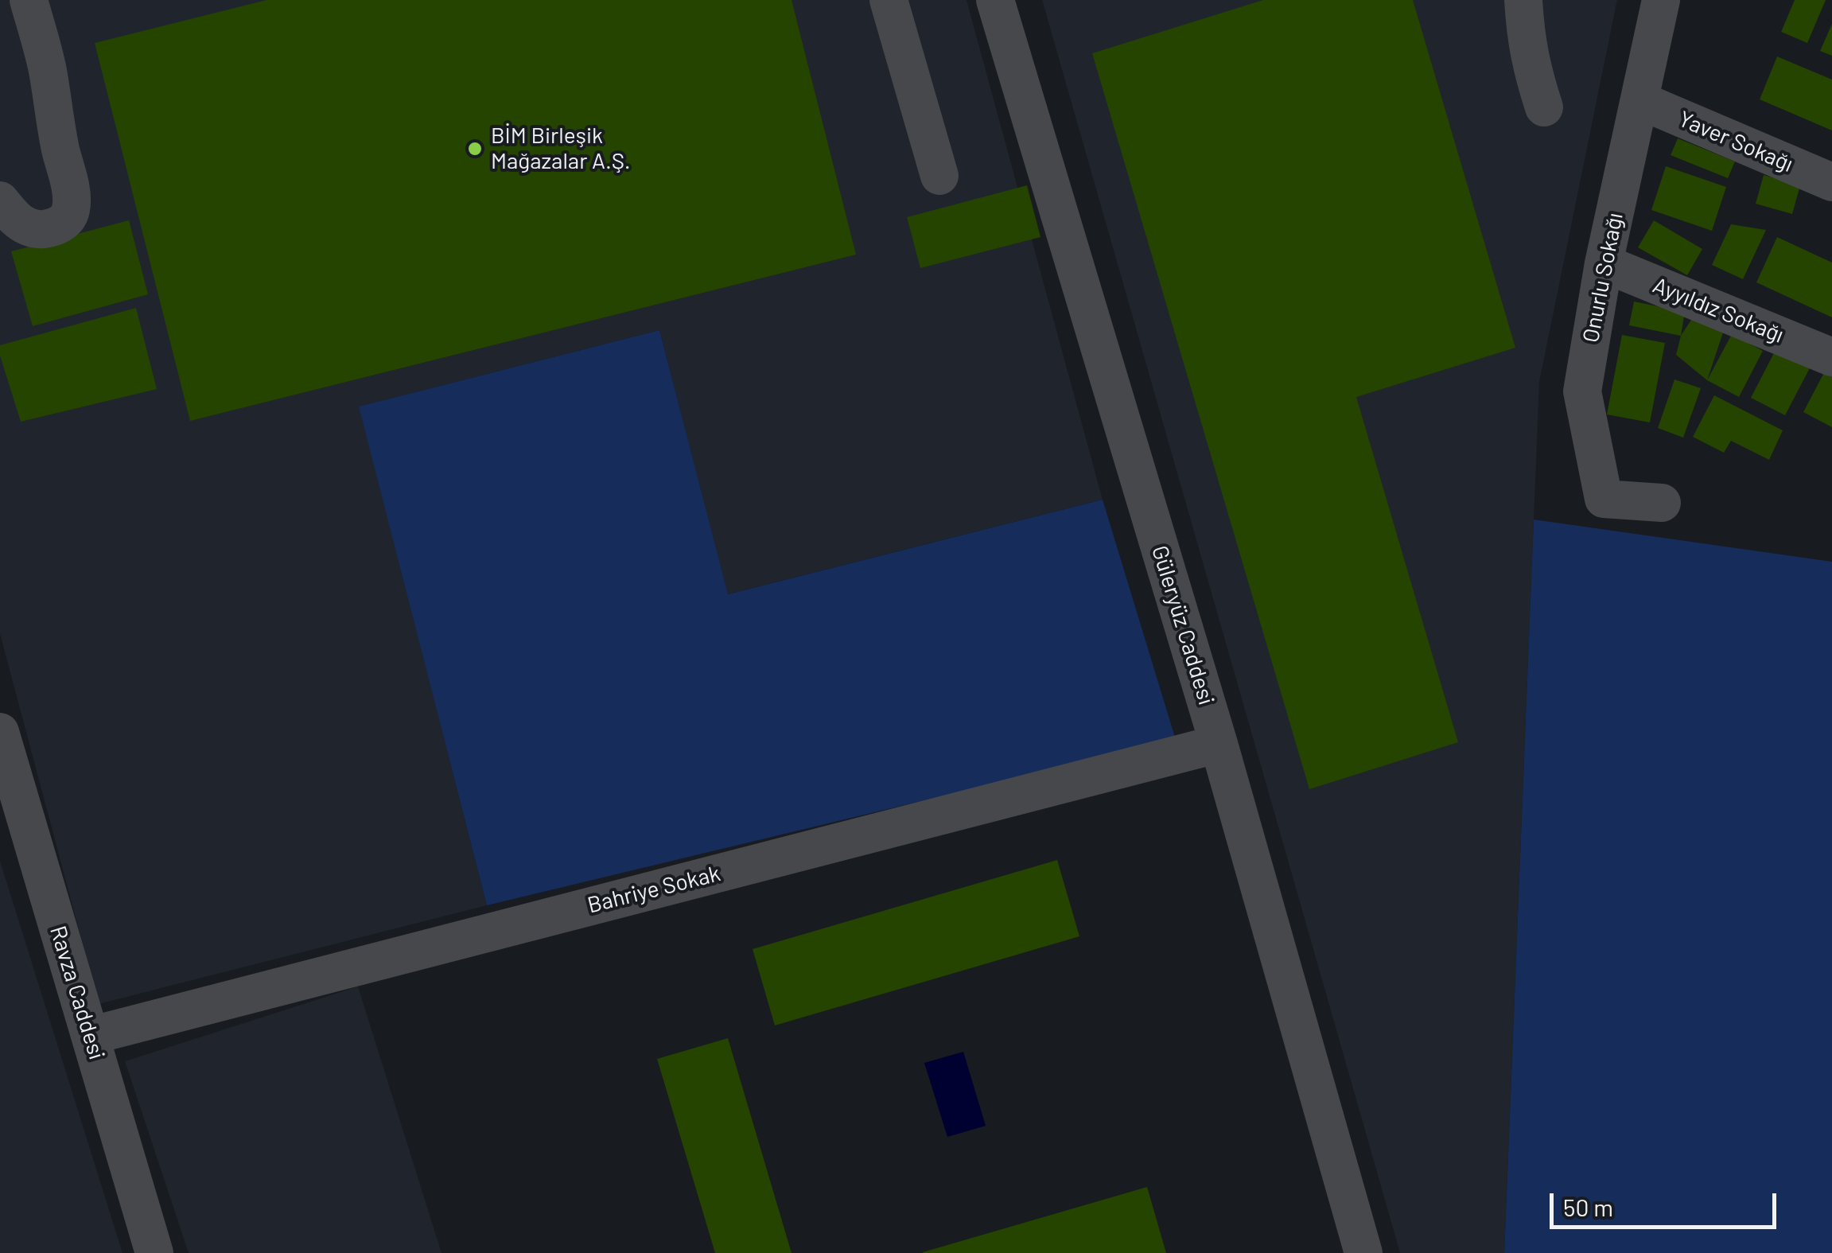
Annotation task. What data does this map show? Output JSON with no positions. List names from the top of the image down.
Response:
{
  "streets": {
    "street": [
      "Yaver Sokağı",
      "Onurlu Sokağı",
      "Ayyıldız Sokağı",
      "Güleryüz Caddesi",
      "Bahriye Sokak",
      "Ravza Caddesi"
    ]
  },
  "crossings": [
    ["Yaver Sokağı", "Onurlu Sokağı"],
    ["Onurlu Sokağı", "Ayyıldız Sokağı"],
    ["Güleryüz Caddesi", "Bahriye Sokak"],
    ["Bahriye Sokak", "Ravza Caddesi"]
  ],
  "places": ["BİM Birleşik Mağazalar A.Ş."],
  "scale_bar": "50 m"
}
